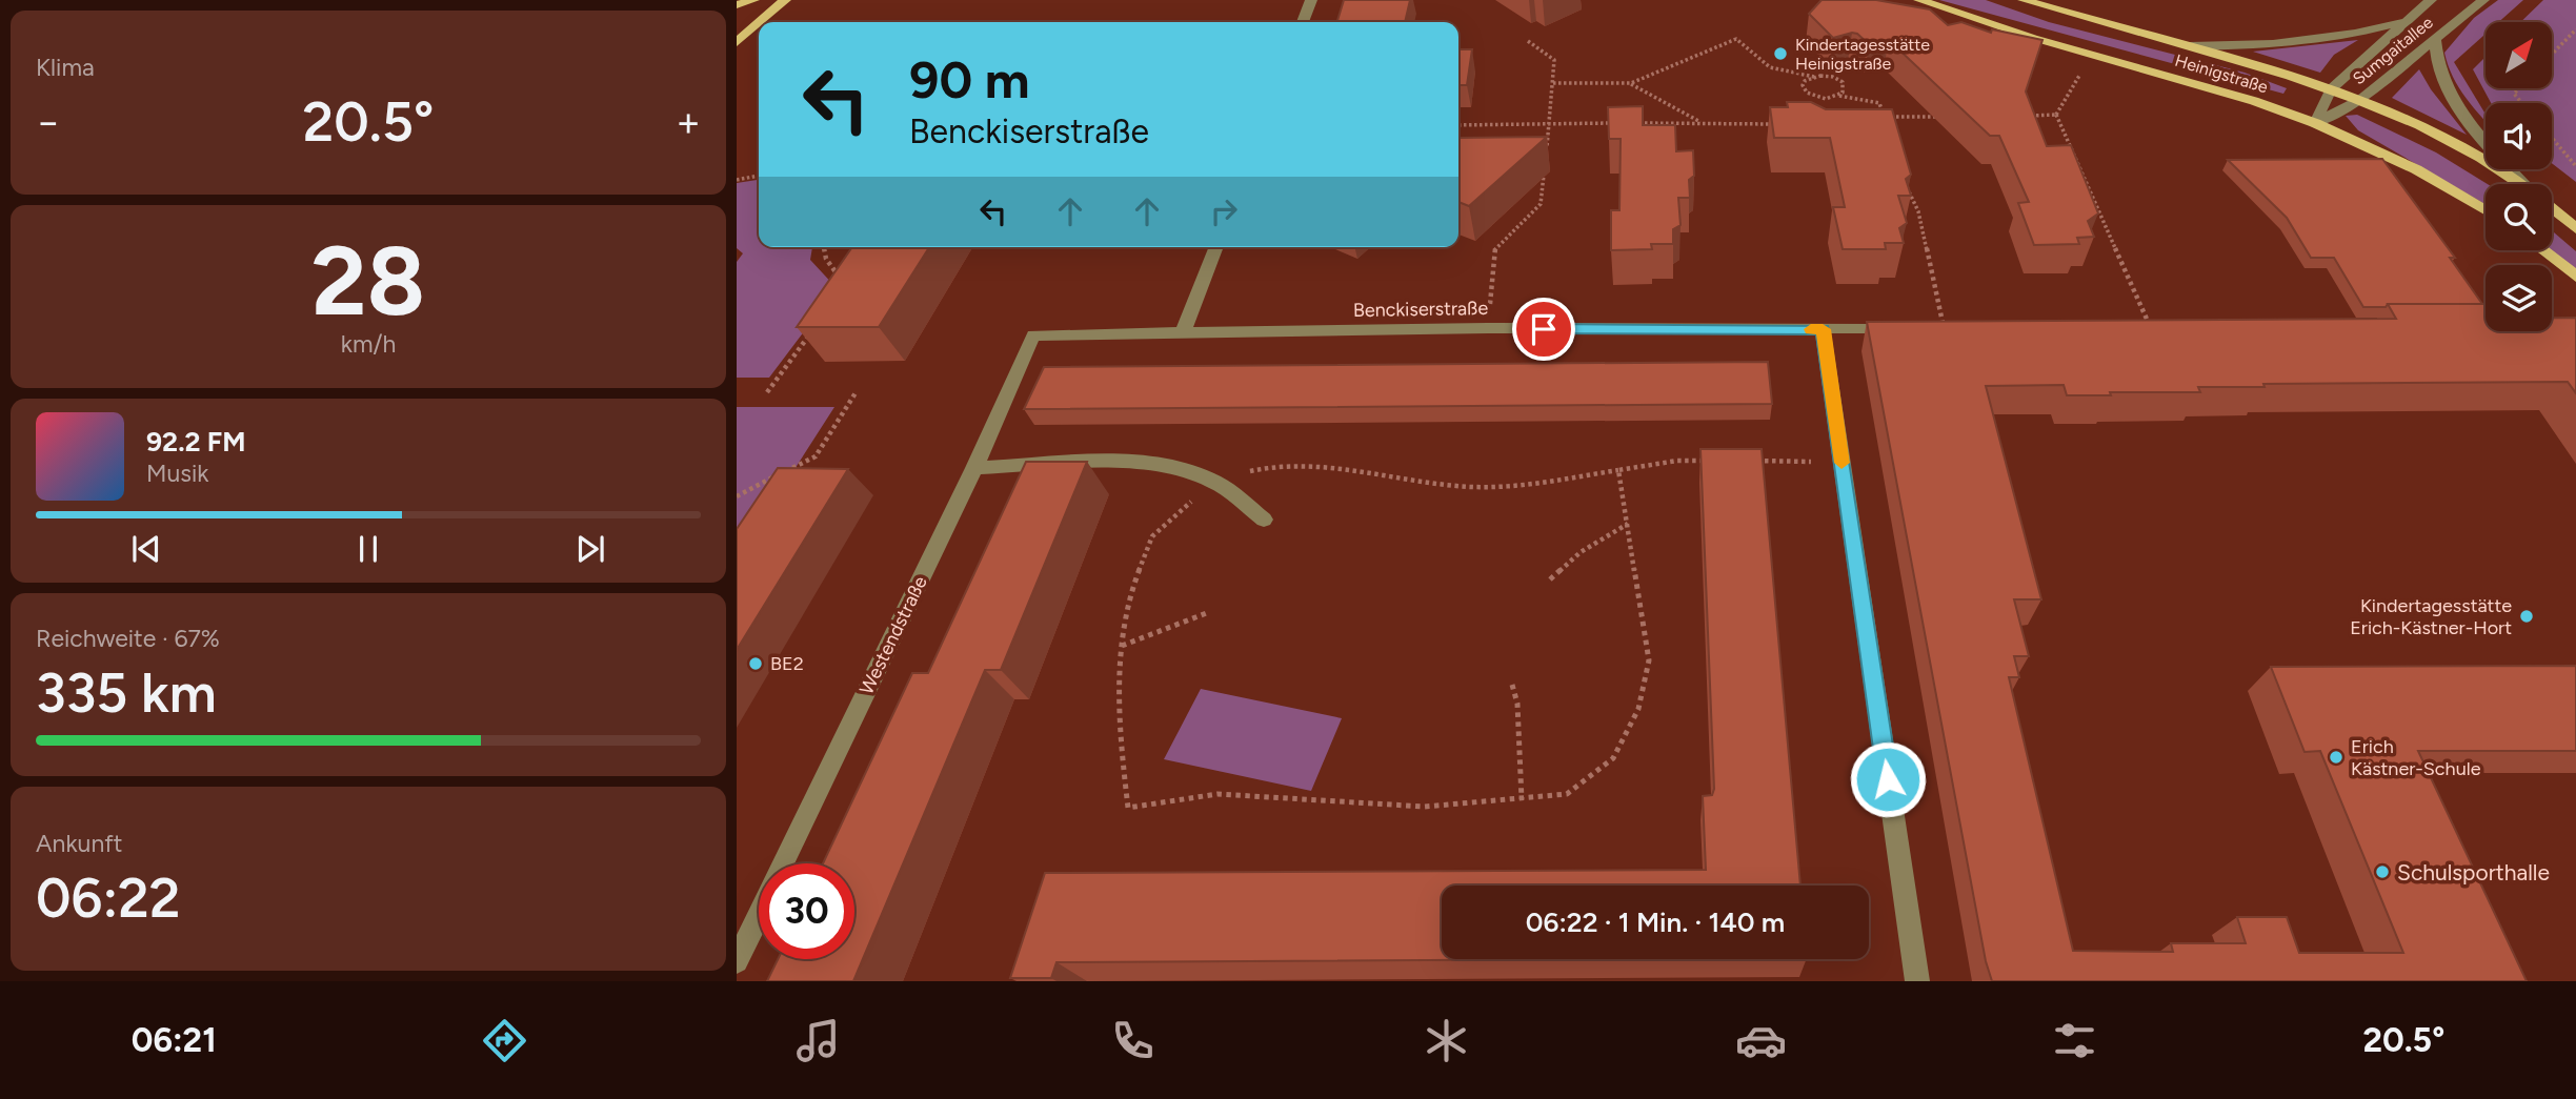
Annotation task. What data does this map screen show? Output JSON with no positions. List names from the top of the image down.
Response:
{
  "streets": {
    "main road": ["Heinigstraße"],
    "street": ["Sumgaitallee", "Benckiserstraße", "Westendstraße"]
  },
  "crossings": [
    ["Sumgaitallee", "Heinigstraße"],
    ["Benckiserstraße", "Westendstraße"]
  ],
  "places": [
    "Kindertagesstätte Heinigstraße",
    "Kindertagesstätte Erich-Kästner-Hort",
    "BE2",
    "Erich Kästner-Schule",
    "Schulsporthalle"
  ],
  "north": "top right",
  "page": {
    "tile": [
      "Klima",
      ["28", "km/h"],
      ["Reichweite · 67%", "335 km"],
      ["Ankunft", "06:22"]
    ],
    "turn": ["90 m", "Benckiserstraße"],
    "heat": ["−", "20.5°", "+"],
    "song": ["92.2 FM", "Musik"],
    "limit": "30",
    "trip": "06:22 · 1 Min. · 140 m",
    "tabs": ["06:21", "20.5°"]
  }
}
